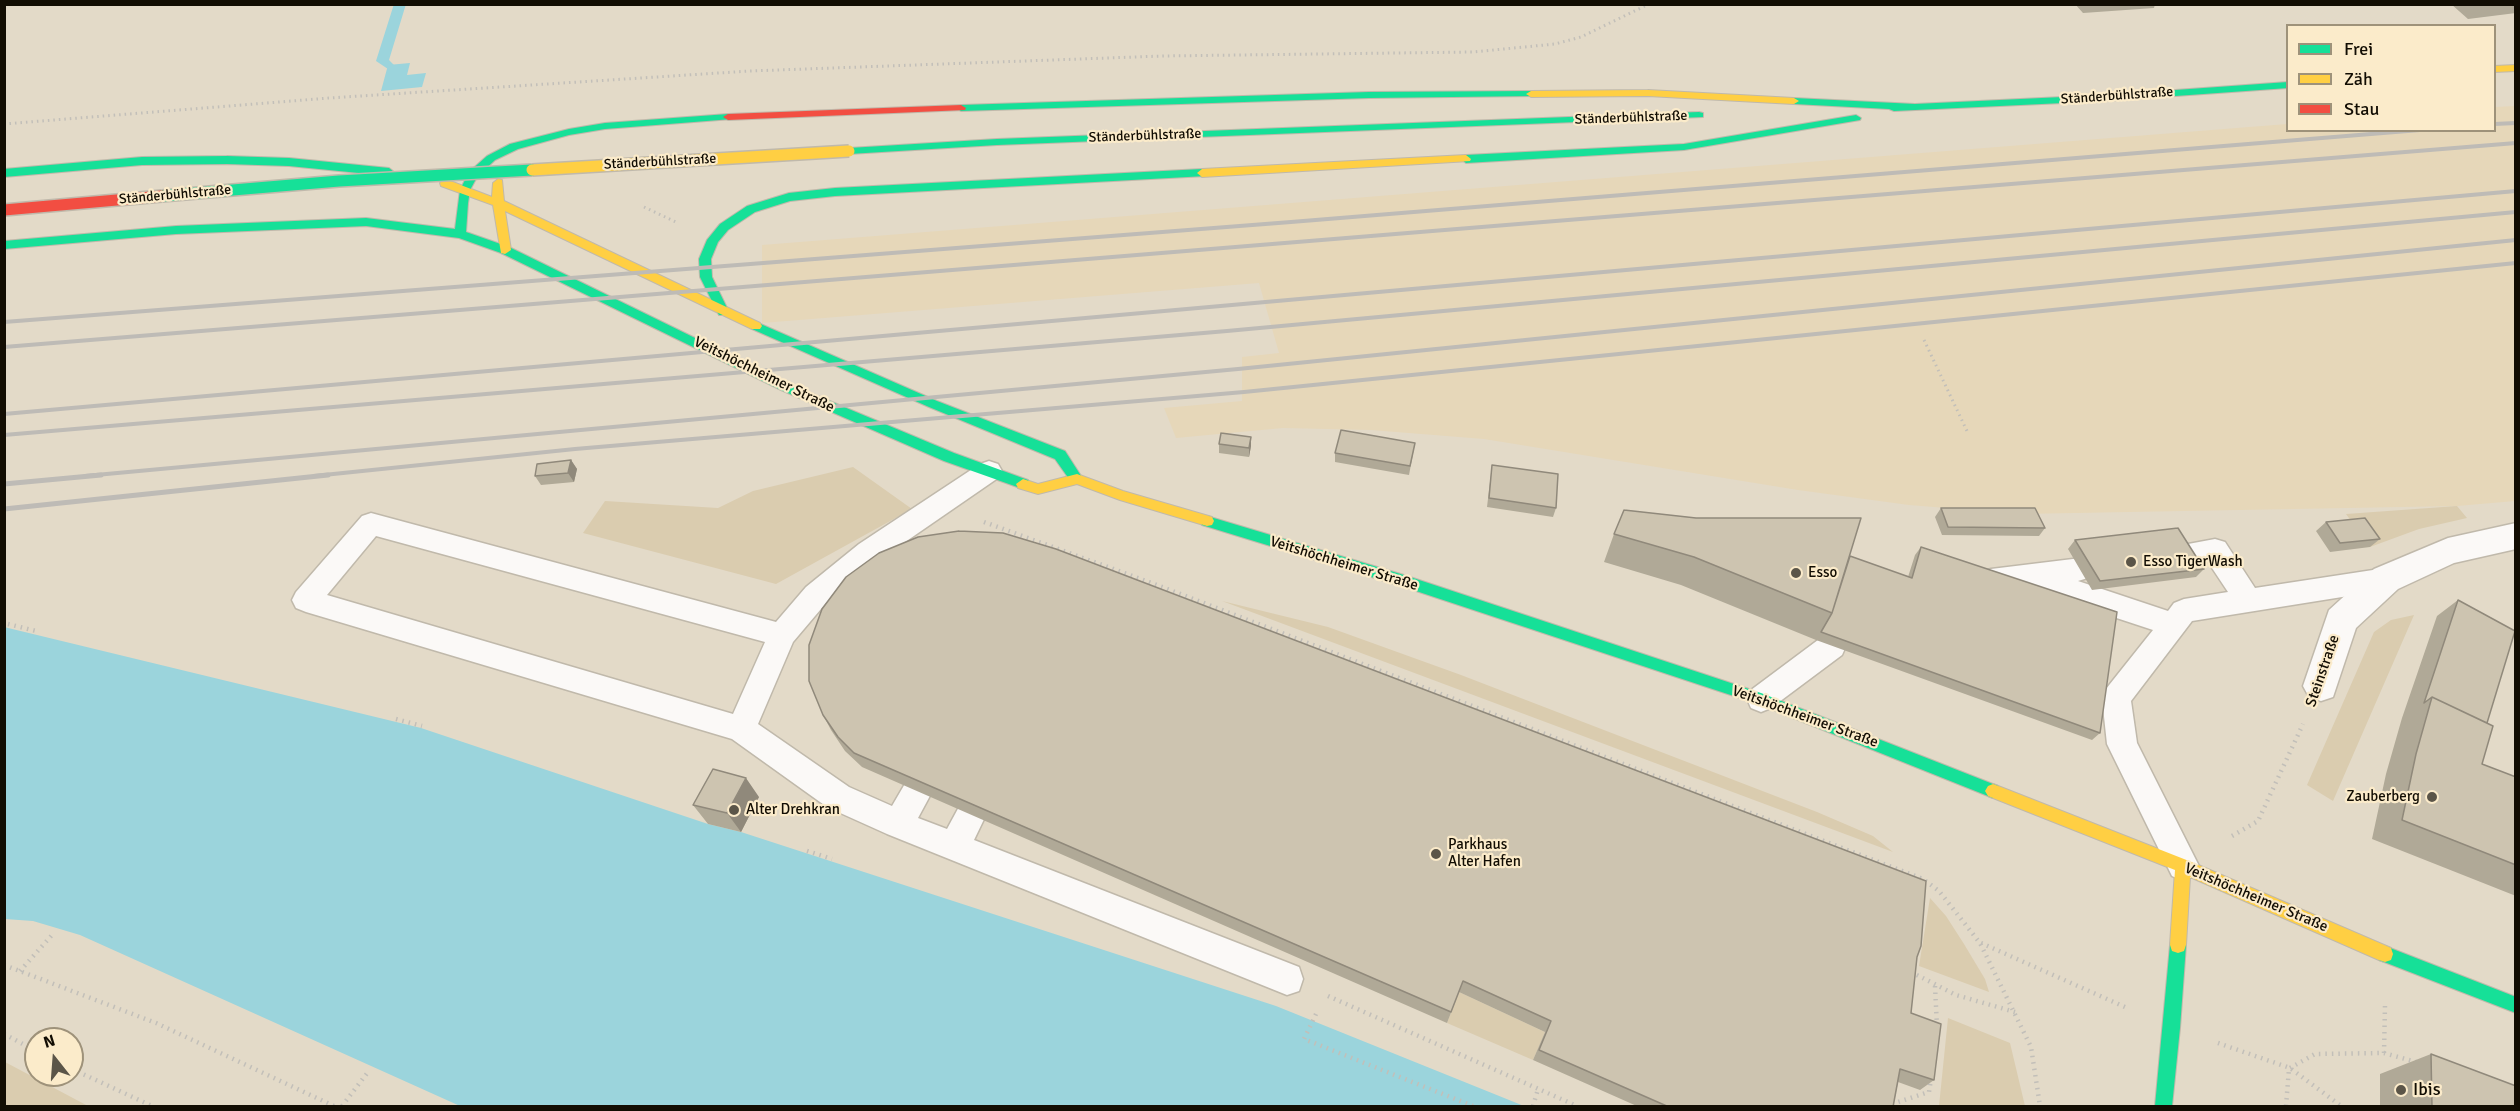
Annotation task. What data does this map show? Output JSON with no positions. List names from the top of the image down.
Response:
{
  "streets": {
    "main road": ["Ständerbühlstraße", "Veitshöchheimer Straße"],
    "street": ["Steinstraße"]
  },
  "crossings": [
    ["Veitshöchheimer Straße", "Steinstraße"]
  ],
  "places": [
    "Esso TigerWash",
    "Esso",
    "Zauberberg",
    "Alter Drehkran",
    "Parkhaus Alter Hafen",
    "Ibis"
  ],
  "legend": ["Frei", "Zäh", "Stau"],
  "north": "top"
}
